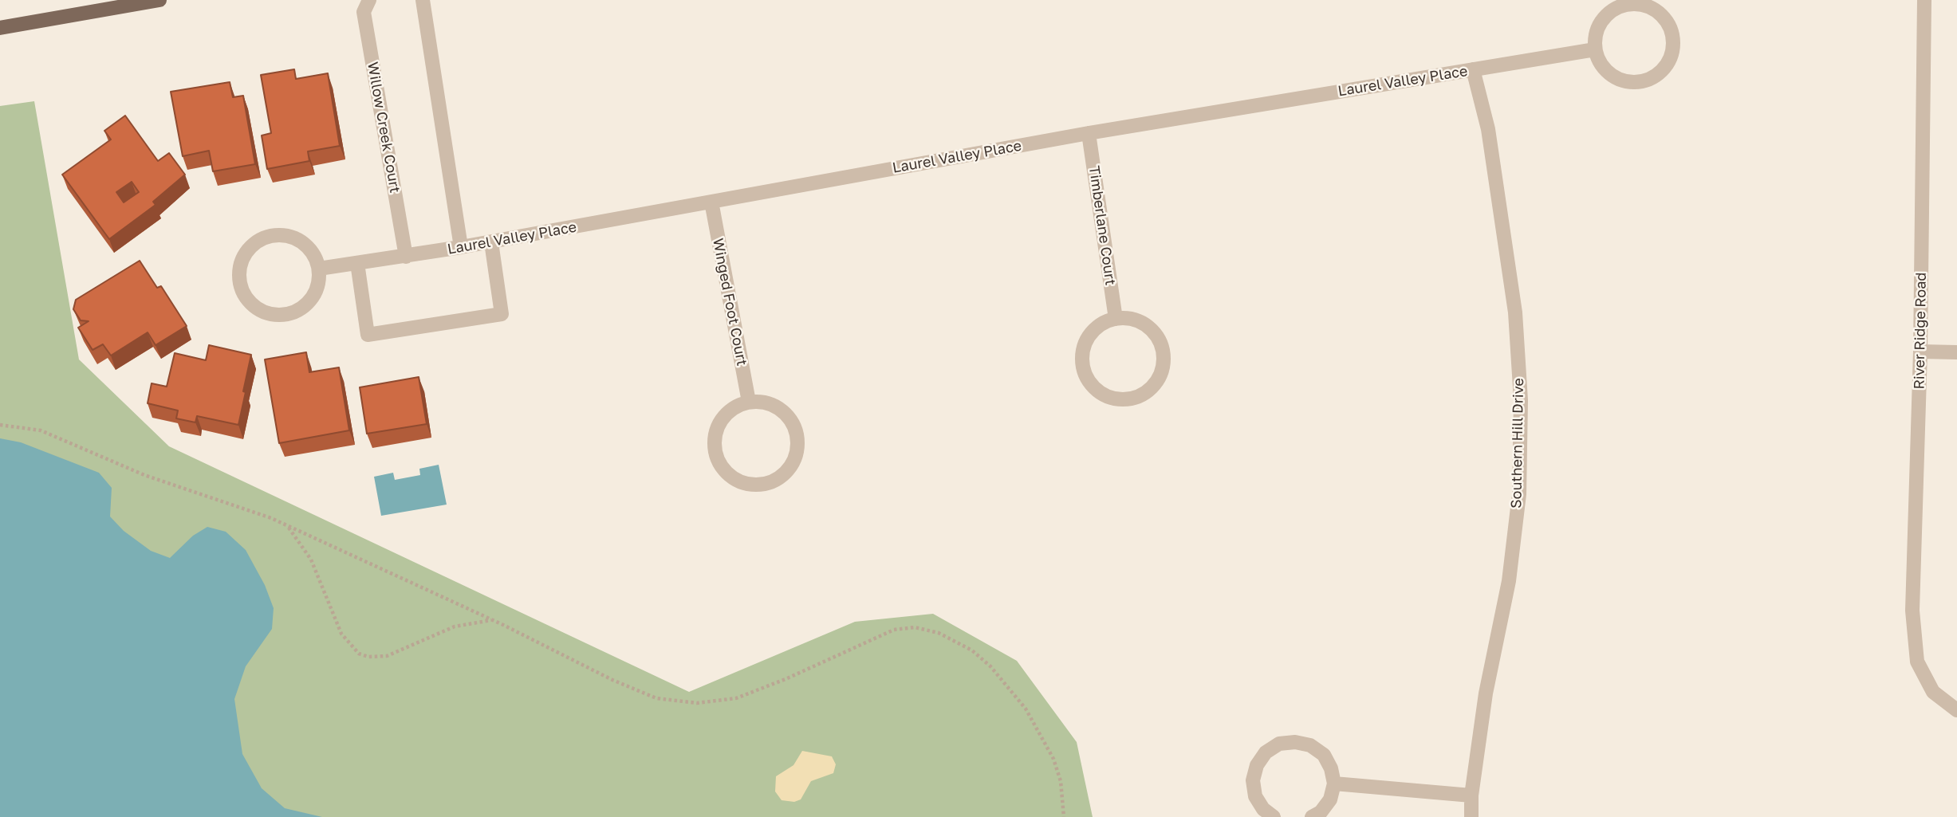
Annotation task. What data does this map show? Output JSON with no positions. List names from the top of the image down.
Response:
{
  "streets": {
    "street": [
      "Laurel Valley Place",
      "Willow Creek Court",
      "Timberlane Court",
      "Winged Foot Court",
      "River Ridge Road",
      "Southern Hill Drive"
    ]
  },
  "crossings": [
    ["Laurel Valley Place", "Willow Creek Court"],
    ["Laurel Valley Place", "Timberlane Court"],
    ["Laurel Valley Place", "Winged Foot Court"],
    ["Laurel Valley Place", "Southern Hill Drive"]
  ]
}
